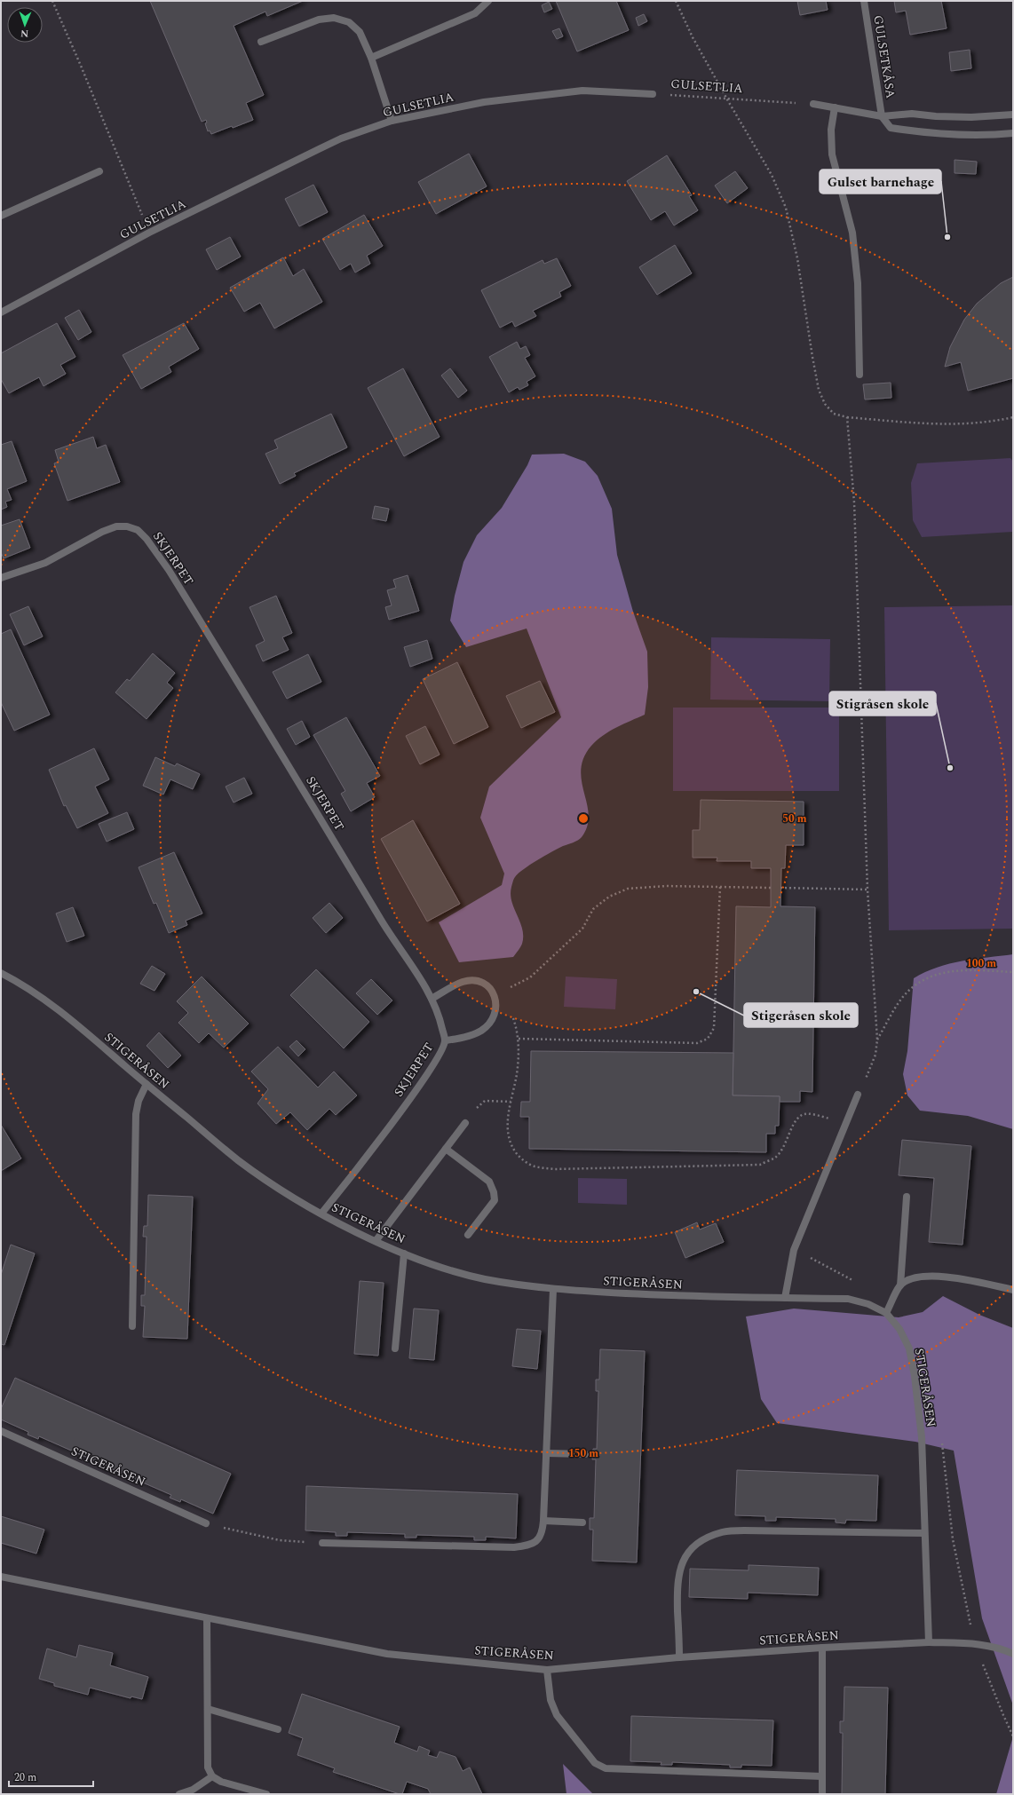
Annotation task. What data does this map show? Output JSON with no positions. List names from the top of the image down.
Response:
{
  "streets": {
    "street": [
      "GULSETKÅSA",
      "GULSETLIA",
      "SKJERPET",
      "STIGERÅSEN"
    ]
  },
  "crossings": [
    ["SKJERPET", "STIGERÅSEN"]
  ],
  "places": ["Gulset barnehage", "Stigråsen skole", "Stigeråsen skole"],
  "scale_bar": "20 m",
  "north": "bottom",
  "rings": ["50 m", "100 m", "150 m"]
}
